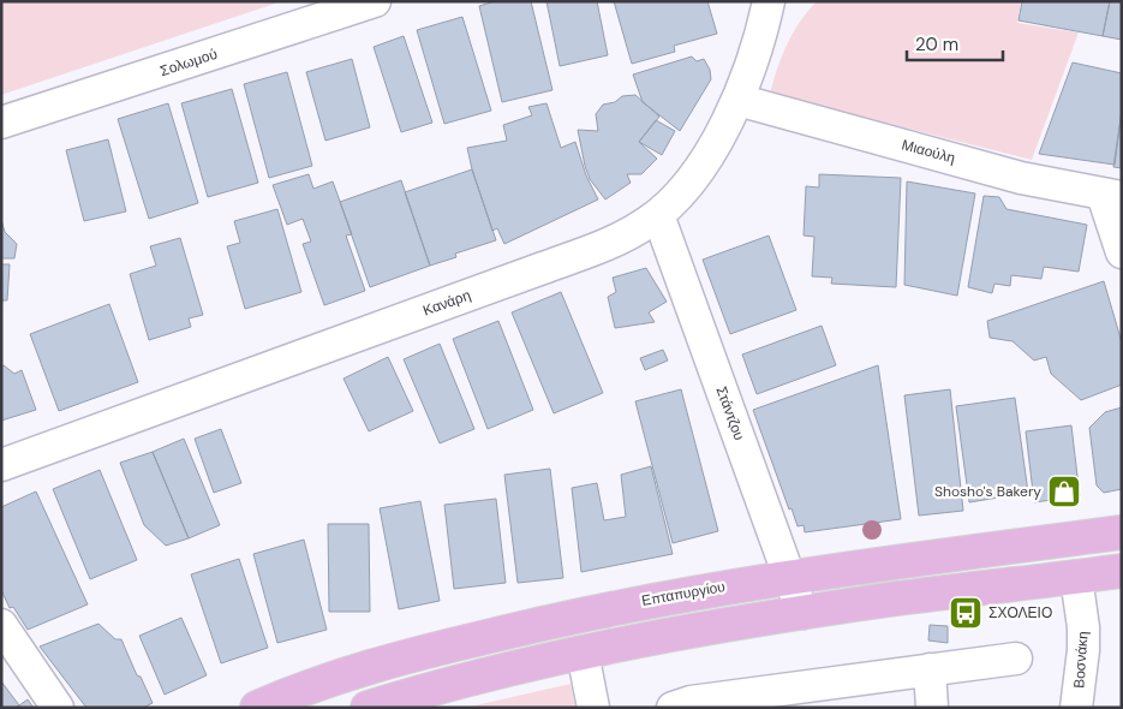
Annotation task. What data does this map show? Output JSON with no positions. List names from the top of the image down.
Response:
{
  "streets": {
    "main road": ["Επταπυργίου"],
    "street": [
      "Σολωμού",
      "Μιαούλη",
      "Κανάρη",
      "Στάντζου",
      "Βοσνάκη"
    ]
  },
  "crossings": [
    ["Μιαούλη", "Κανάρη"],
    ["Κανάρη", "Στάντζου"],
    ["Στάντζου", "Επταπυργίου"]
  ],
  "places": {
    "shop": ["Shosho's Bakery"],
    "bus stop": ["ΣΧΟΛΕΙΟ"]
  },
  "scale_bar": "20 m"
}
